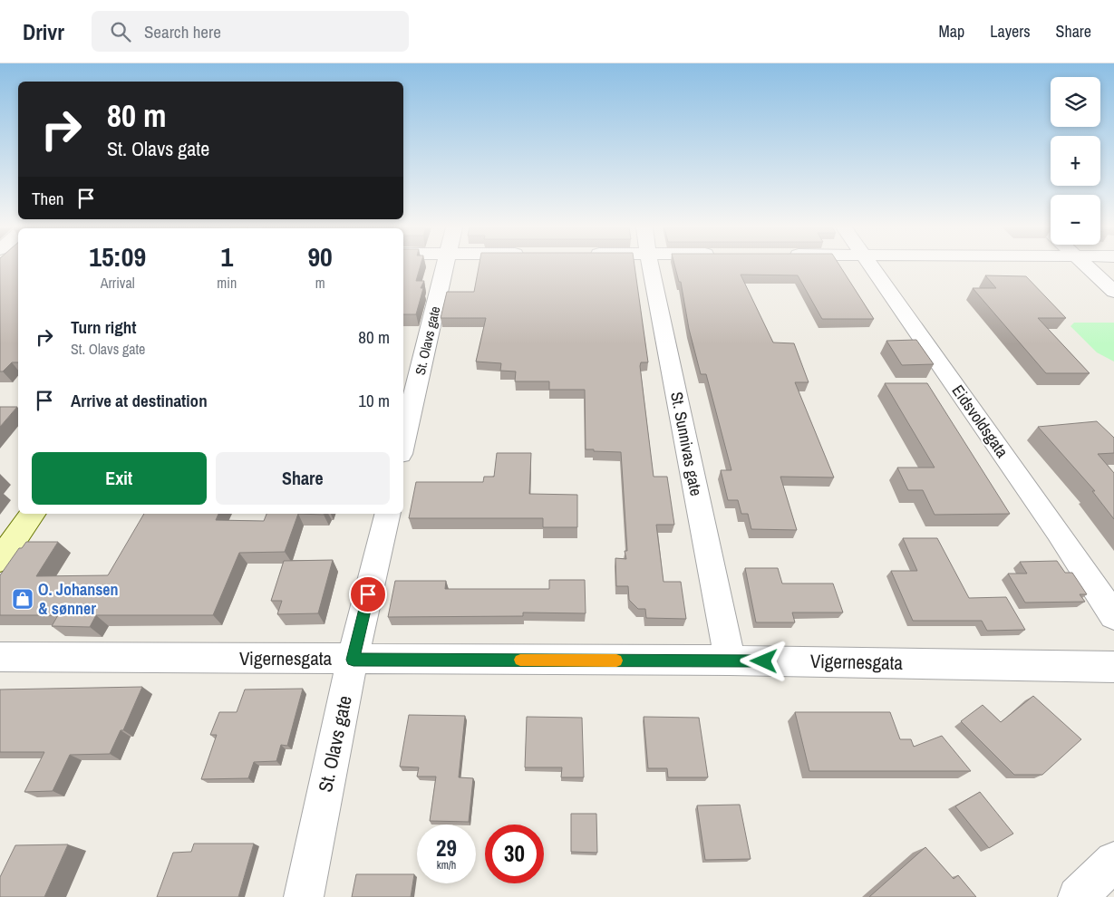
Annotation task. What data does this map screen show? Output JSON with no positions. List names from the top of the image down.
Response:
{
  "streets": {
    "street": [
      "St. Olavs gate",
      "Eidsvoldsgata",
      "St. Sunnivas gate",
      "Vigernesgata"
    ]
  },
  "crossings": [
    ["St. Olavs gate", "Vigernesgata"],
    ["St. Sunnivas gate", "Vigernesgata"]
  ],
  "places": {
    "shop": ["O. Johansen & sønner"]
  },
  "page": {
    "header": "Drivr",
    "search": "Search here",
    "nav": ["Map", "Layers", "Share"],
    "map_buttons": ["+", "−"],
    "turn": ["80 m", "St. Olavs gate"],
    "then": "Then",
    "eta": [
      "15:09",
      "Arrival",
      "1",
      "min",
      "90",
      "m"
    ],
    "list": [
      {
        "name": "Turn right",
        "note": "St. Olavs gate",
        "value": "80 m"
      },
      {
        "name": "Arrive at destination",
        "value": "10 m"
      }
    ],
    "buttons": ["Exit", "Share"],
    "speed": "29 km/h",
    "limit": "30"
  }
}
